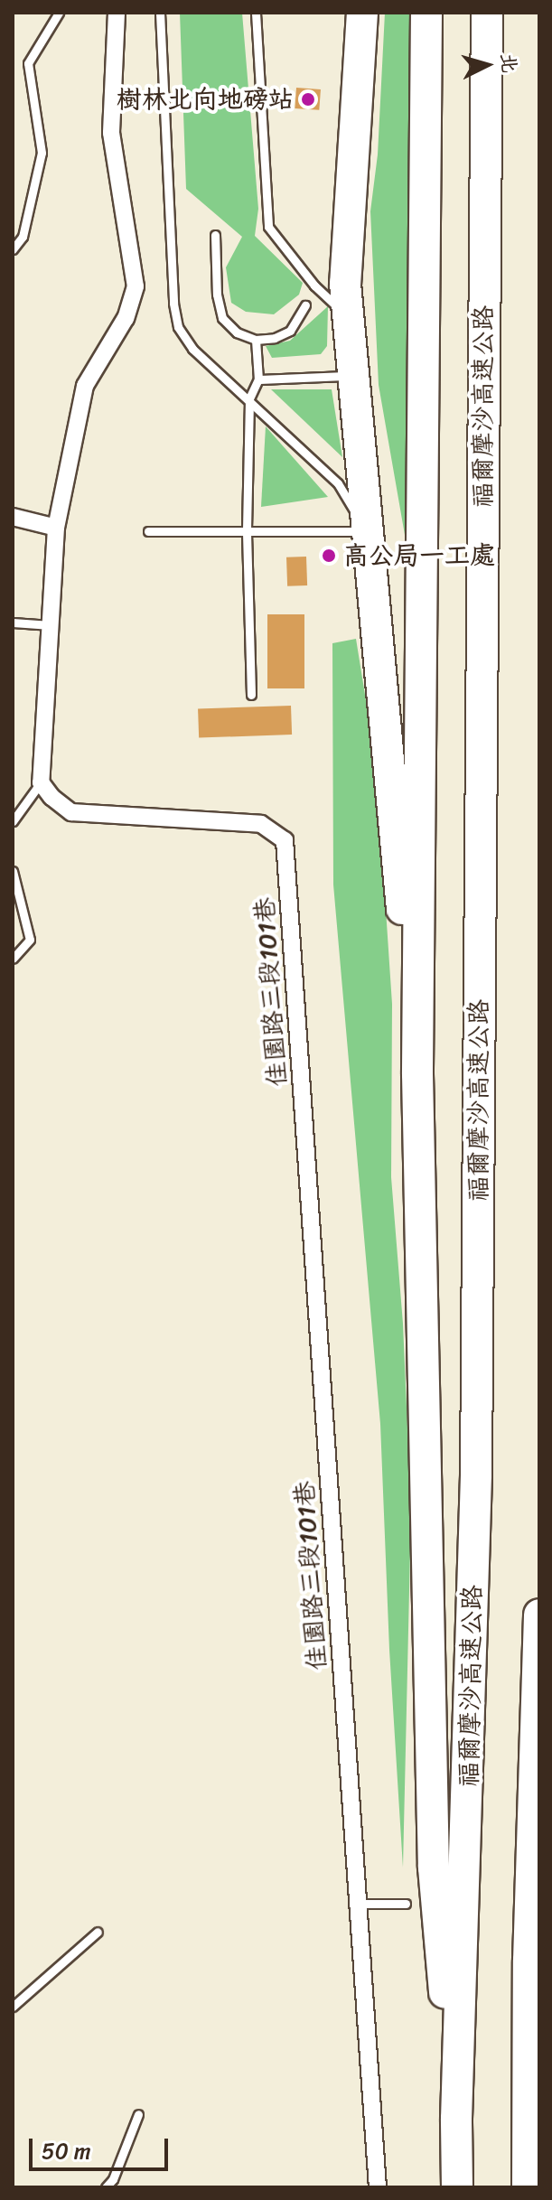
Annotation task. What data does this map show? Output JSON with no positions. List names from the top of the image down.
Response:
{
  "streets": {
    "highway": ["福爾摩沙高速公路"],
    "street": ["佳園路三段101巷"]
  },
  "places": ["樹林北向地磅站", "高公局一工處"],
  "scale_bar": "50 m",
  "north": "right"
}
